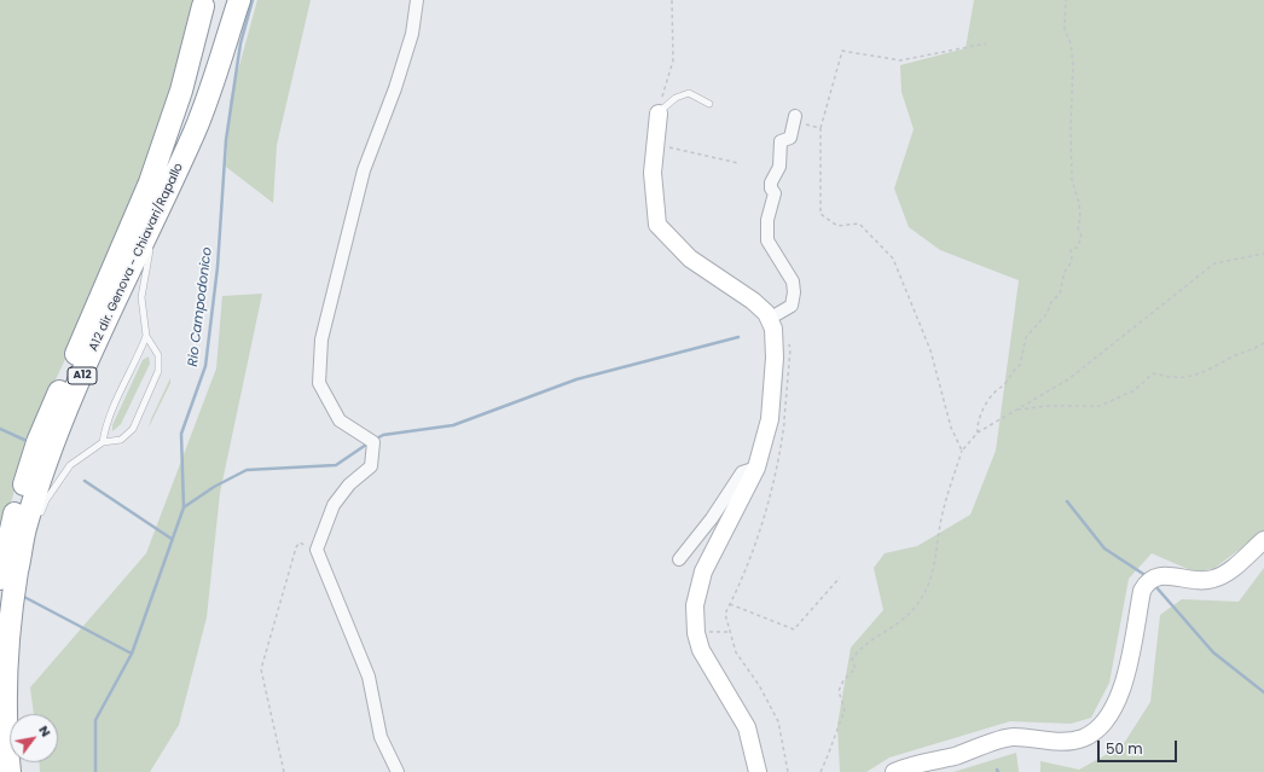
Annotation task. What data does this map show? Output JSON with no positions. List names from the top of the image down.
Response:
{
  "streets": {
    "highway": ["A12 dir. Genova - Chiavari/Rapallo", "A12"]
  },
  "water": ["Rio Campodonico"],
  "scale_bar": "50 m",
  "north": "top right"
}
